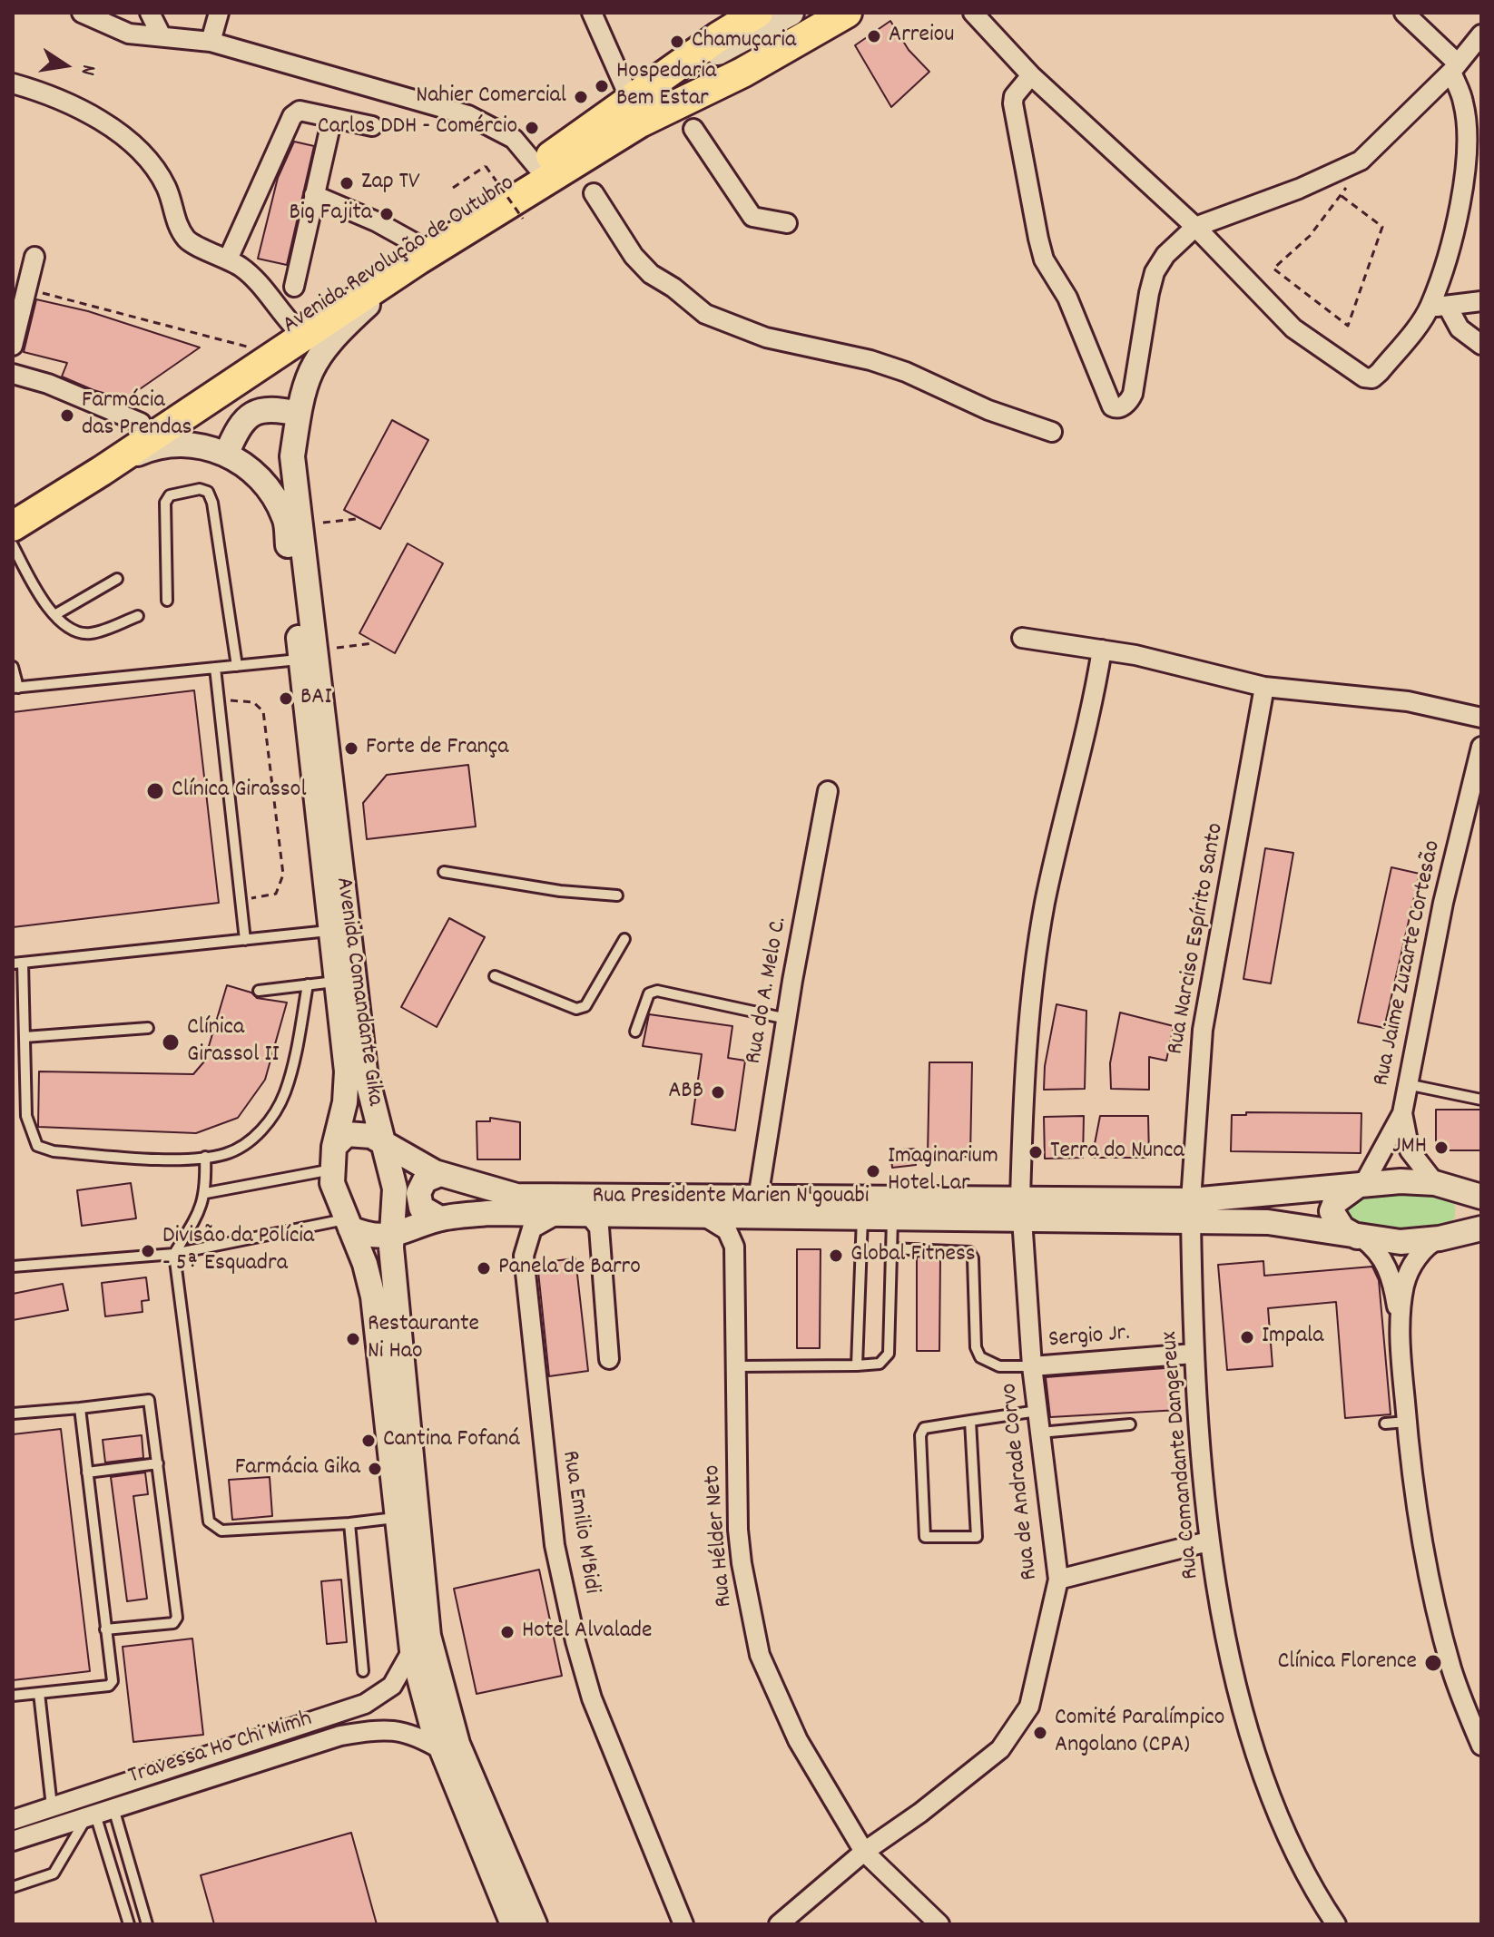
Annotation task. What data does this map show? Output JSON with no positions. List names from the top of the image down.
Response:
{
  "streets": {
    "main road": ["Avenida Revolução de Outubro"],
    "street": [
      "Rua Narciso Espírito Santo",
      "Rua Jaime Zuzarte Cortesão",
      "Rua do A. Melo C.",
      "Avenida Comandante Gika",
      "Rua Presidente Marien N'gouabi",
      "Sergio Jr.",
      "Rua Comandante Dangereux",
      "Rua de Andrade Corvo",
      "Rua Emilio M'Bidi",
      "Rua Hélder Neto",
      "Travessa Ho Chi Mimh"
    ]
  },
  "crossings": [
    ["Avenida Revolução de Outubro", "Avenida Comandante Gika"],
    ["Rua Narciso Espírito Santo", "Rua Presidente Marien N'gouabi"],
    ["Rua Narciso Espírito Santo", "Rua Comandante Dangereux"],
    ["Rua Jaime Zuzarte Cortesão", "Rua Presidente Marien N'gouabi"],
    ["Rua do A. Melo C.", "Rua Presidente Marien N'gouabi"],
    ["Avenida Comandante Gika", "Rua Presidente Marien N'gouabi"],
    ["Avenida Comandante Gika", "Travessa Ho Chi Mimh"],
    ["Rua Presidente Marien N'gouabi", "Rua Comandante Dangereux"],
    ["Rua Presidente Marien N'gouabi", "Rua de Andrade Corvo"],
    ["Rua Presidente Marien N'gouabi", "Rua Hélder Neto"],
    ["Sergio Jr.", "Rua Comandante Dangereux"],
    ["Sergio Jr.", "Rua de Andrade Corvo"],
    ["Rua de Andrade Corvo", "Rua Hélder Neto"]
  ],
  "places": [
    "Arreiou",
    "Chamuçaria",
    "Hospedaria Bem Estar",
    "Nahier Comercial",
    "Carlos DDH - Comércio",
    "Zap TV",
    "Big Fajita",
    "Farmácia das Prendas",
    "BAI",
    "Forte de França",
    "Clínica Girassol",
    "Clínica Girassol II",
    "ABB",
    "JMH",
    "Terra do Nunca",
    "Imaginarium Hotel Lar",
    "Divisão da Polícia - 5ª Esquadra",
    "Global Fitness",
    "Panela de Barro",
    "Impala",
    "Restaurante Ni Hao",
    "Cantina Fofaná",
    "Farmácia Gika",
    "Hotel Alvalade",
    "Clínica Florence",
    "Comité Paralímpico Angolano (CPA)"
  ],
  "north": "right"
}
